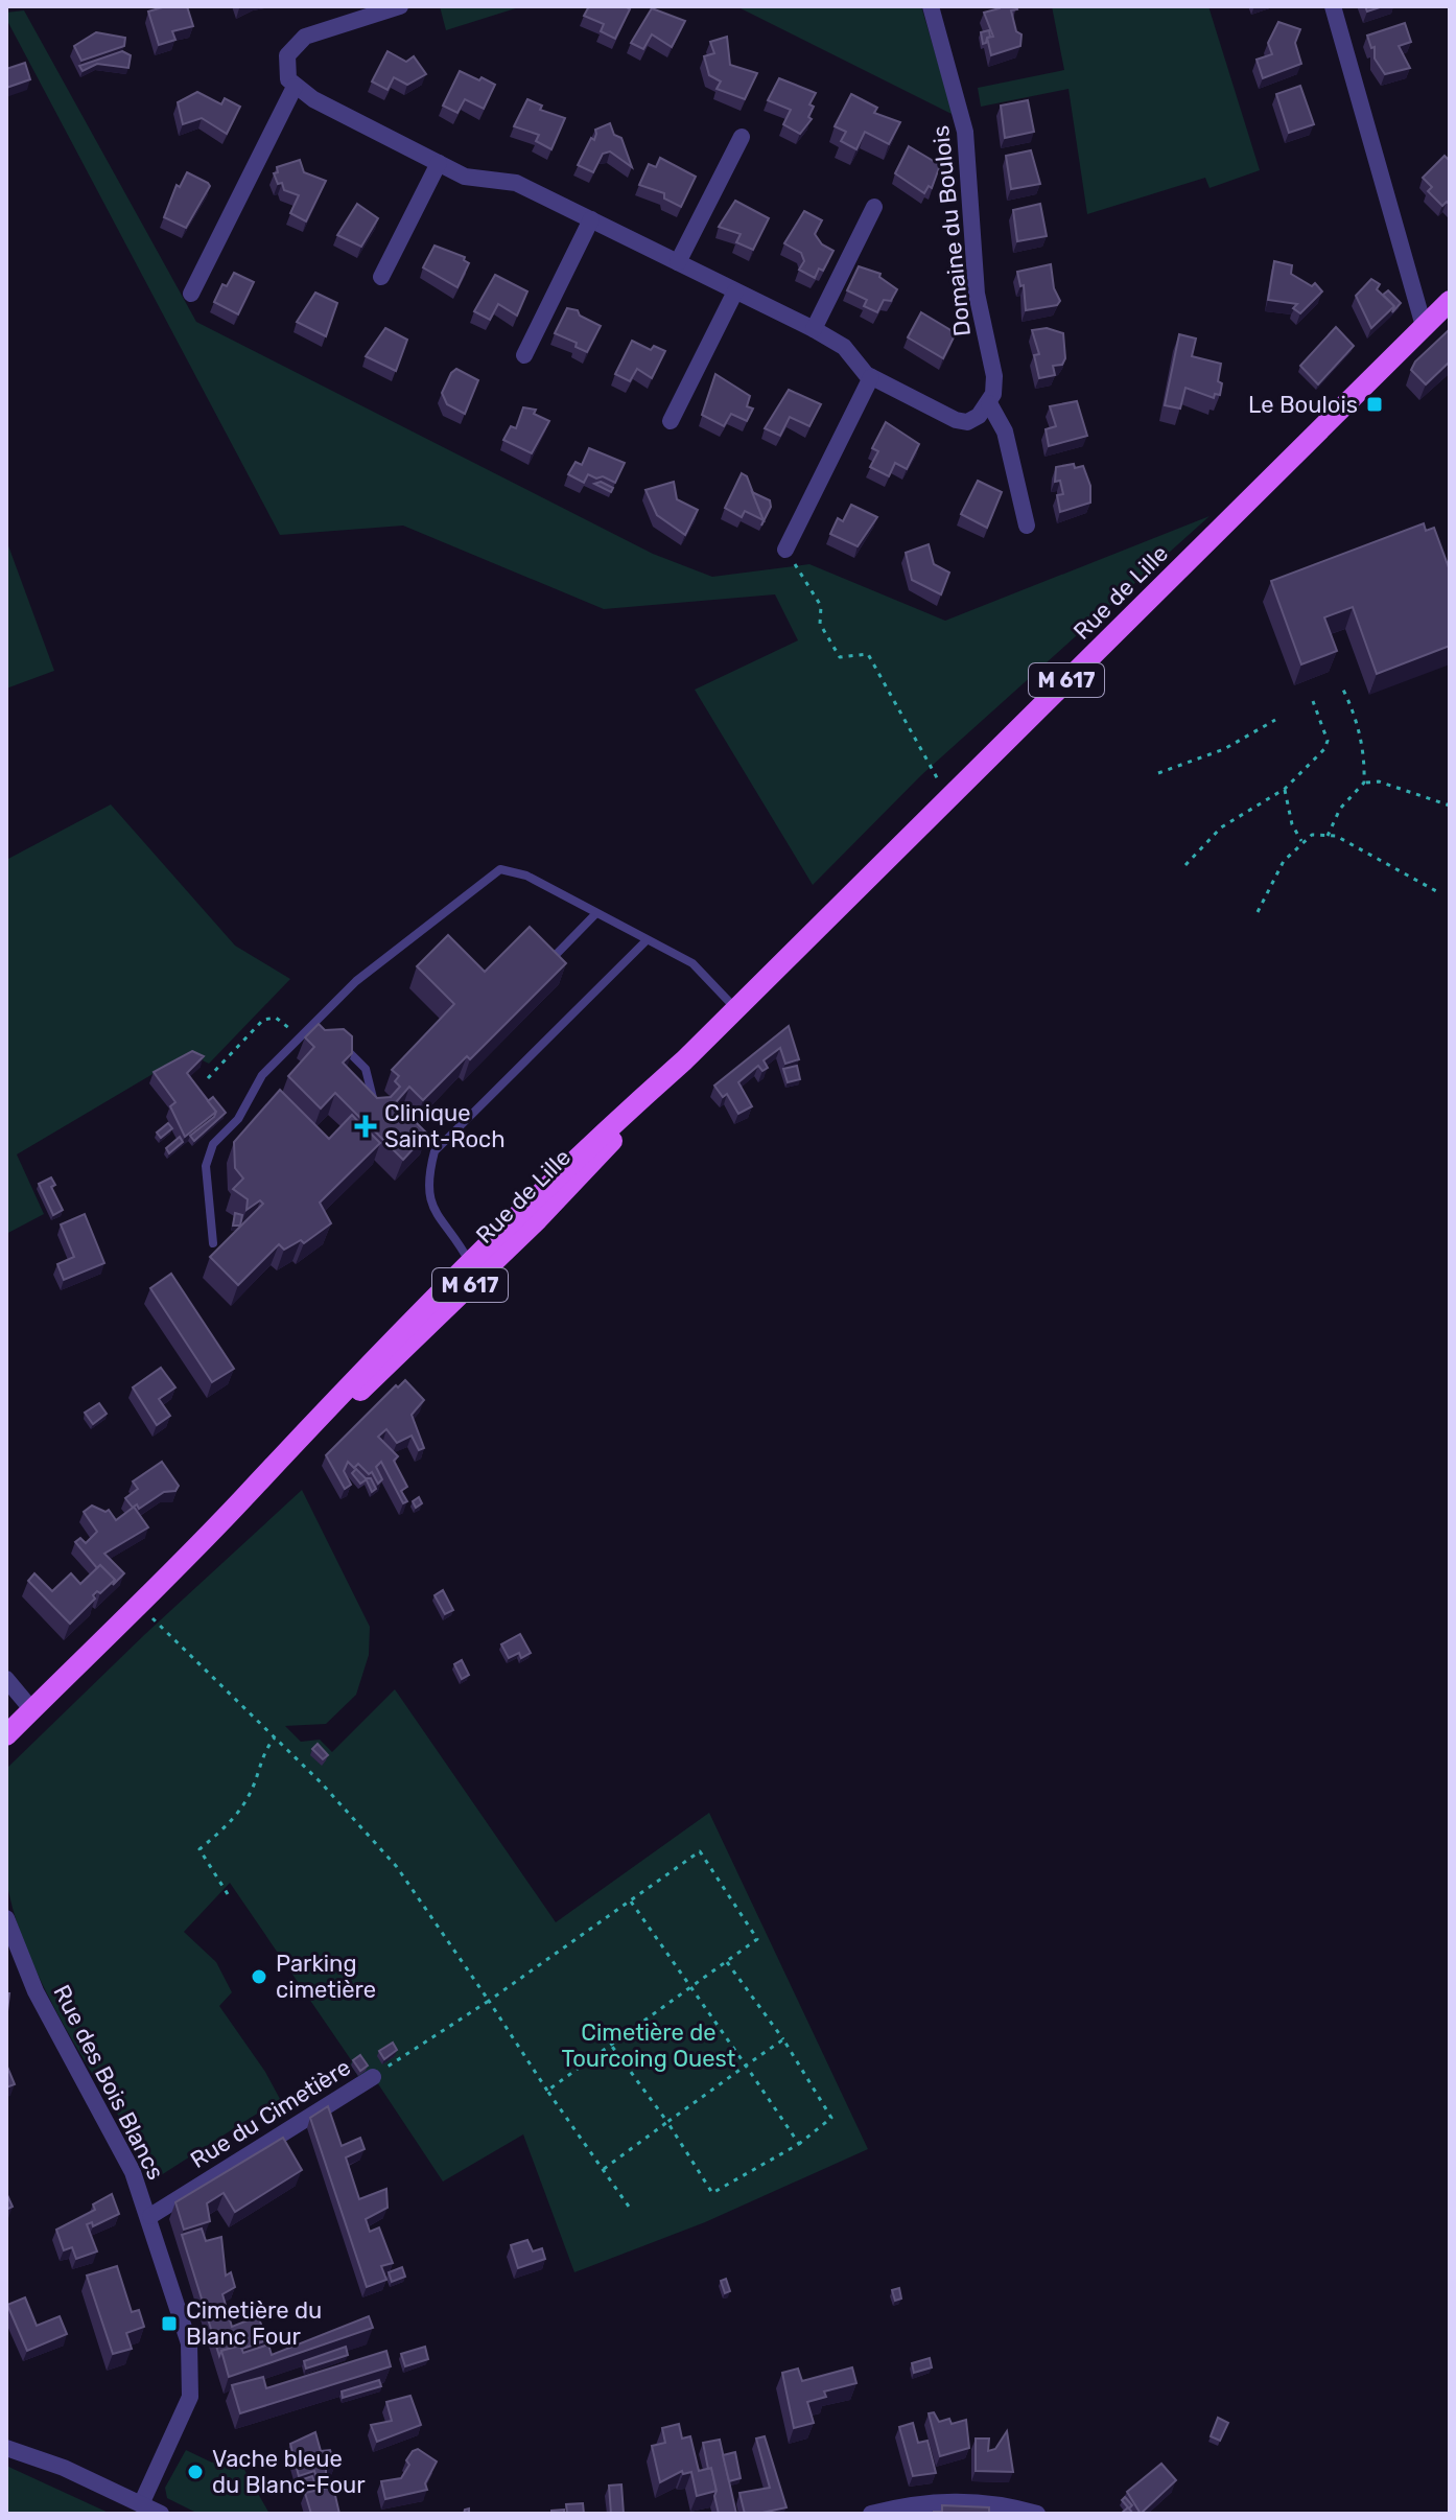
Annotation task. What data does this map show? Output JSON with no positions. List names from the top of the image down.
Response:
{
  "streets": {
    "main road": ["Rue de Lille", "M 617"],
    "street": ["Domaine du Boulois", "Rue des Bois Blancs", "Rue du Cimetière"]
  },
  "crossings": [
    ["Rue des Bois Blancs", "Rue du Cimetière"]
  ],
  "parks": ["Cimetière de Tourcoing Ouest"],
  "places": {
    "transit": ["Le Boulois", "Cimetière du Blanc Four"],
    "health": ["Clinique Saint-Roch"],
    "other": ["Parking cimetière", "Vache bleue du Blanc-Four"]
  }
}
